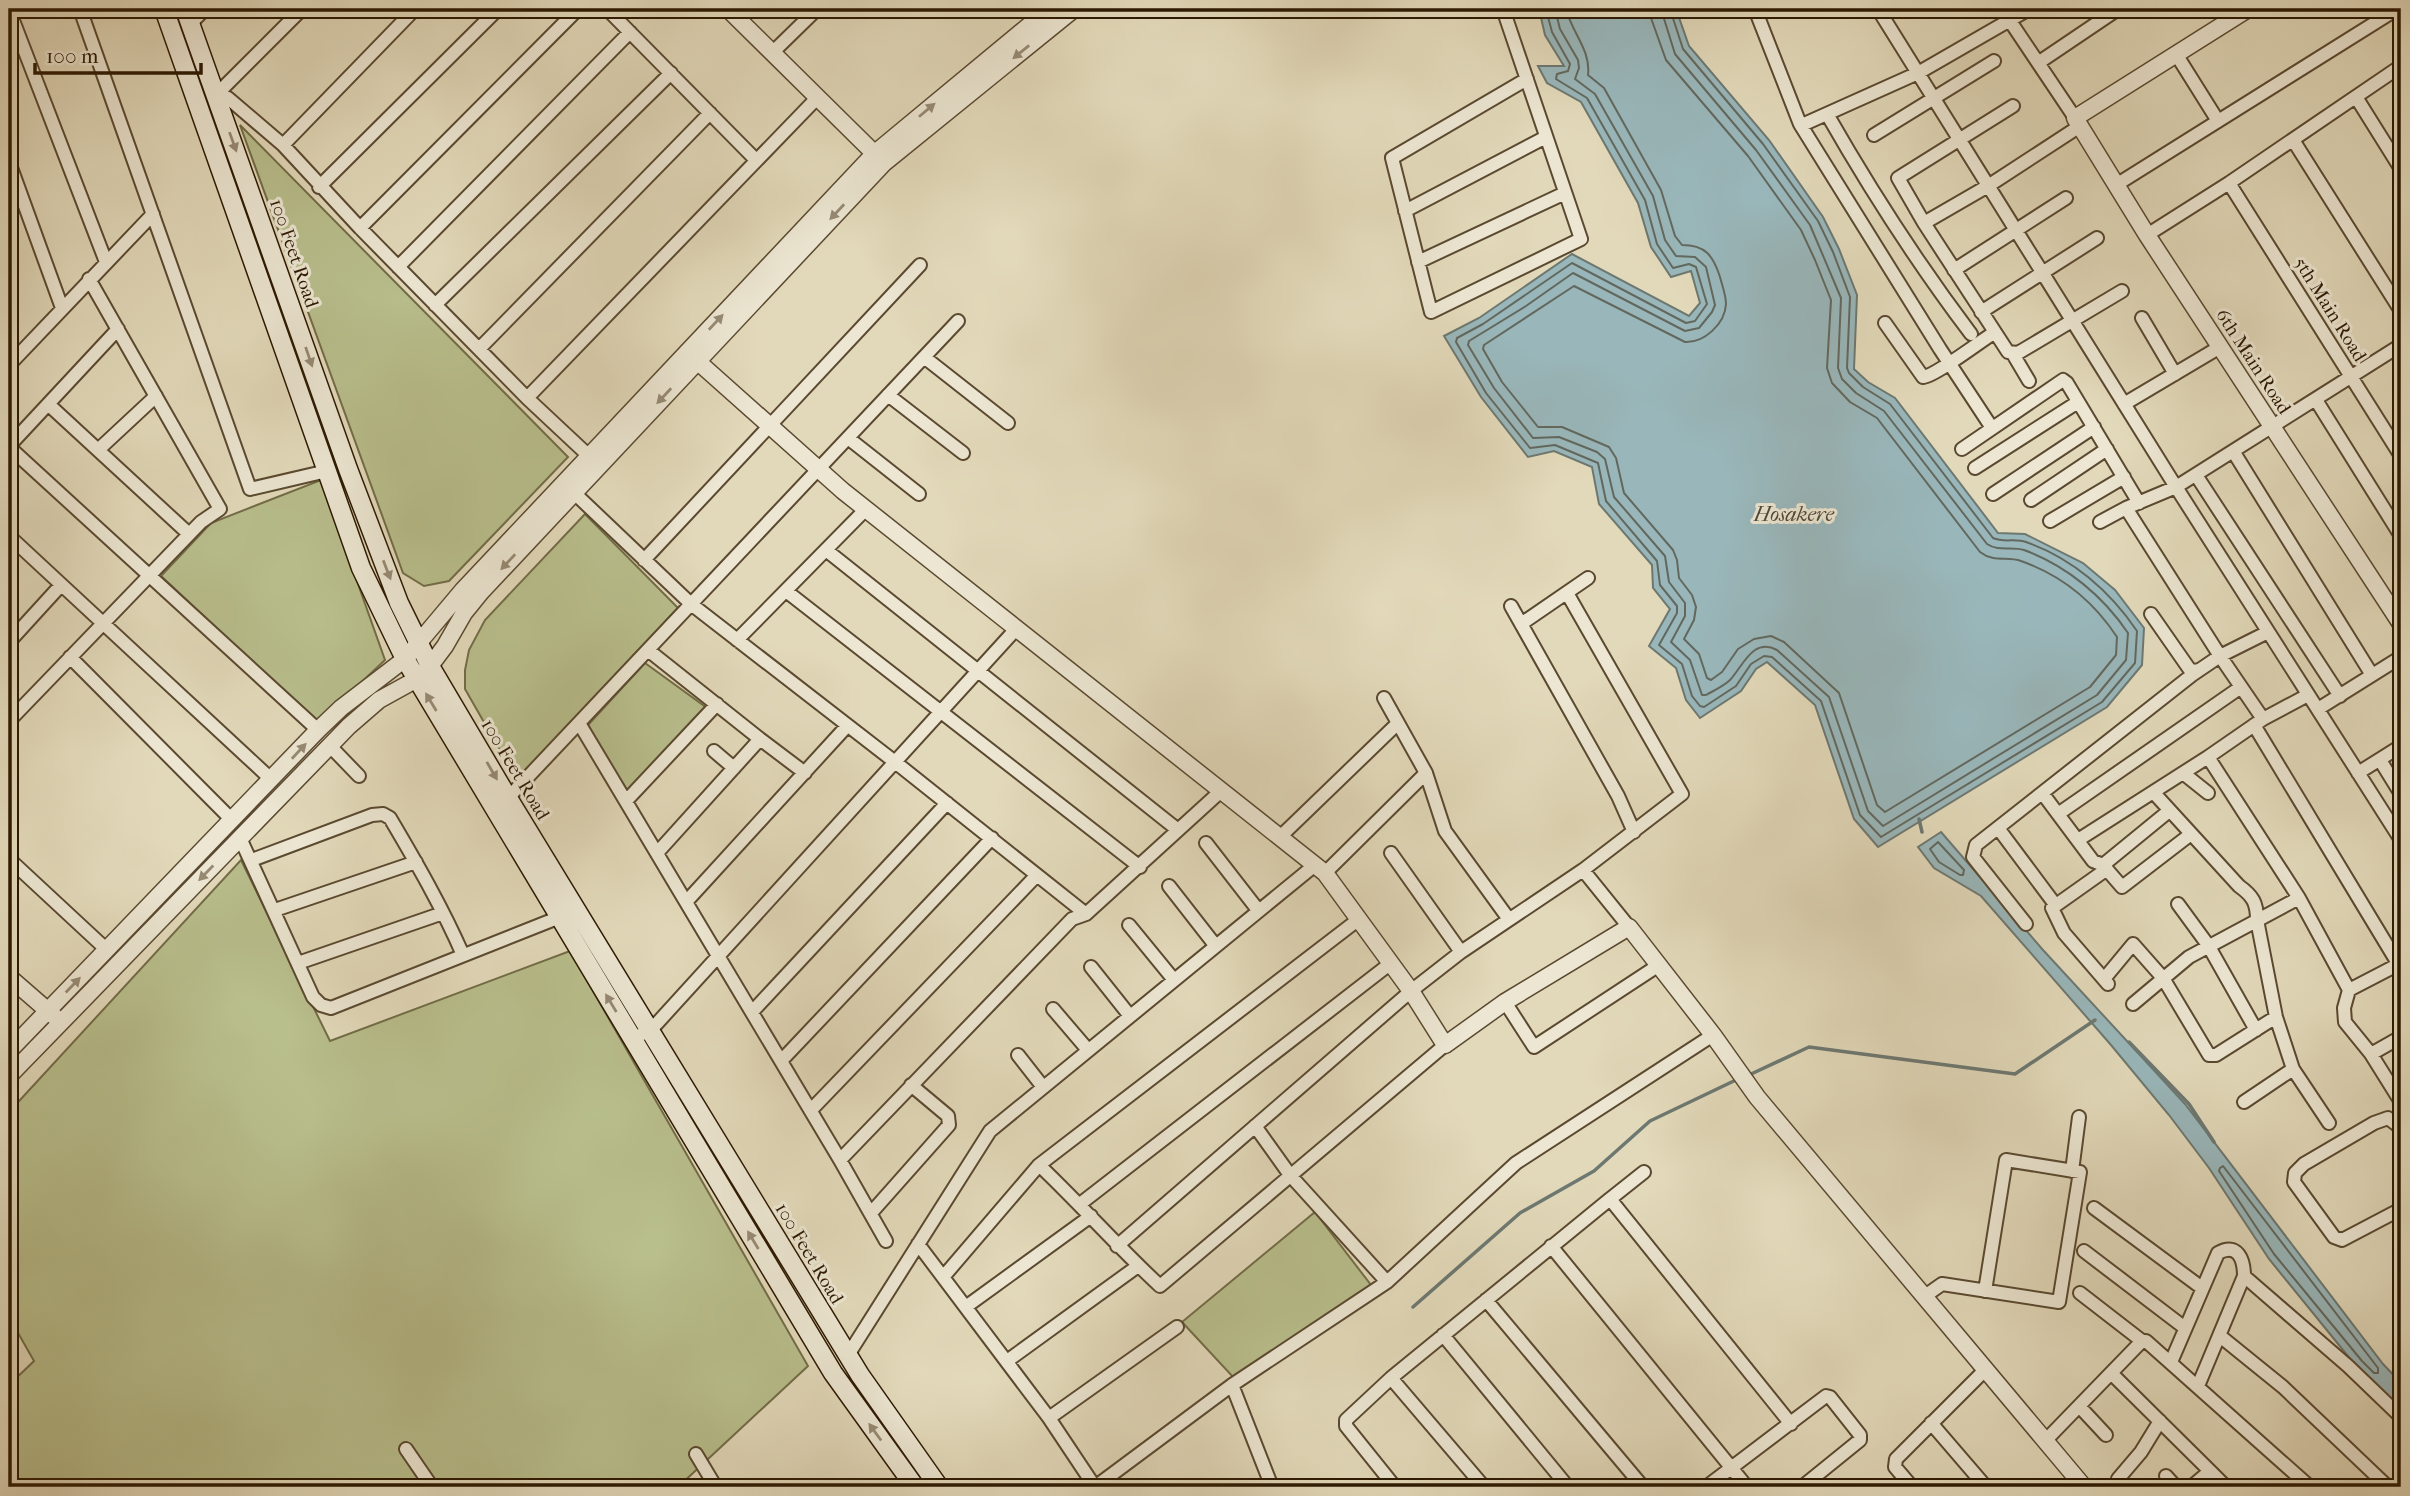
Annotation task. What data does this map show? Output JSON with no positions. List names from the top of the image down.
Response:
{
  "streets": {
    "main road": ["100 Feet Road"],
    "street": ["5th Main Road", "6th Main Road"]
  },
  "water": ["Hosakere"],
  "scale_bar": "100 m"
}
